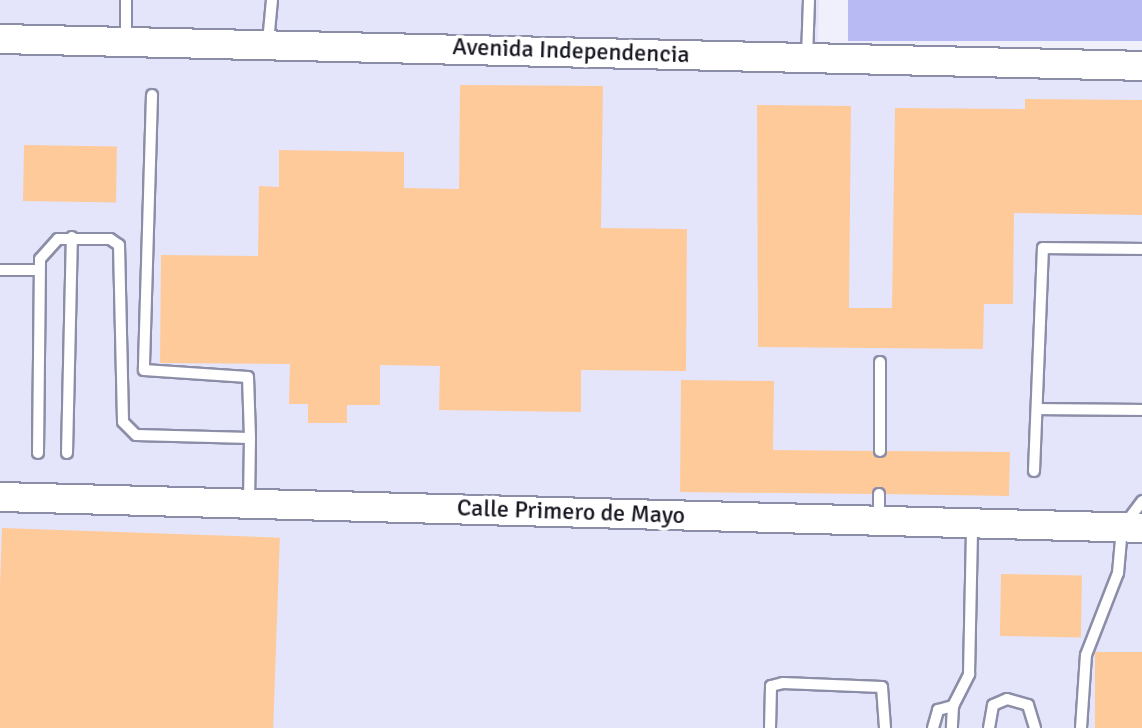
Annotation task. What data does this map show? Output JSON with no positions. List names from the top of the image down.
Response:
{
  "streets": {
    "main road": ["Avenida Independencia", "Calle Primero de Mayo"]
  }
}
